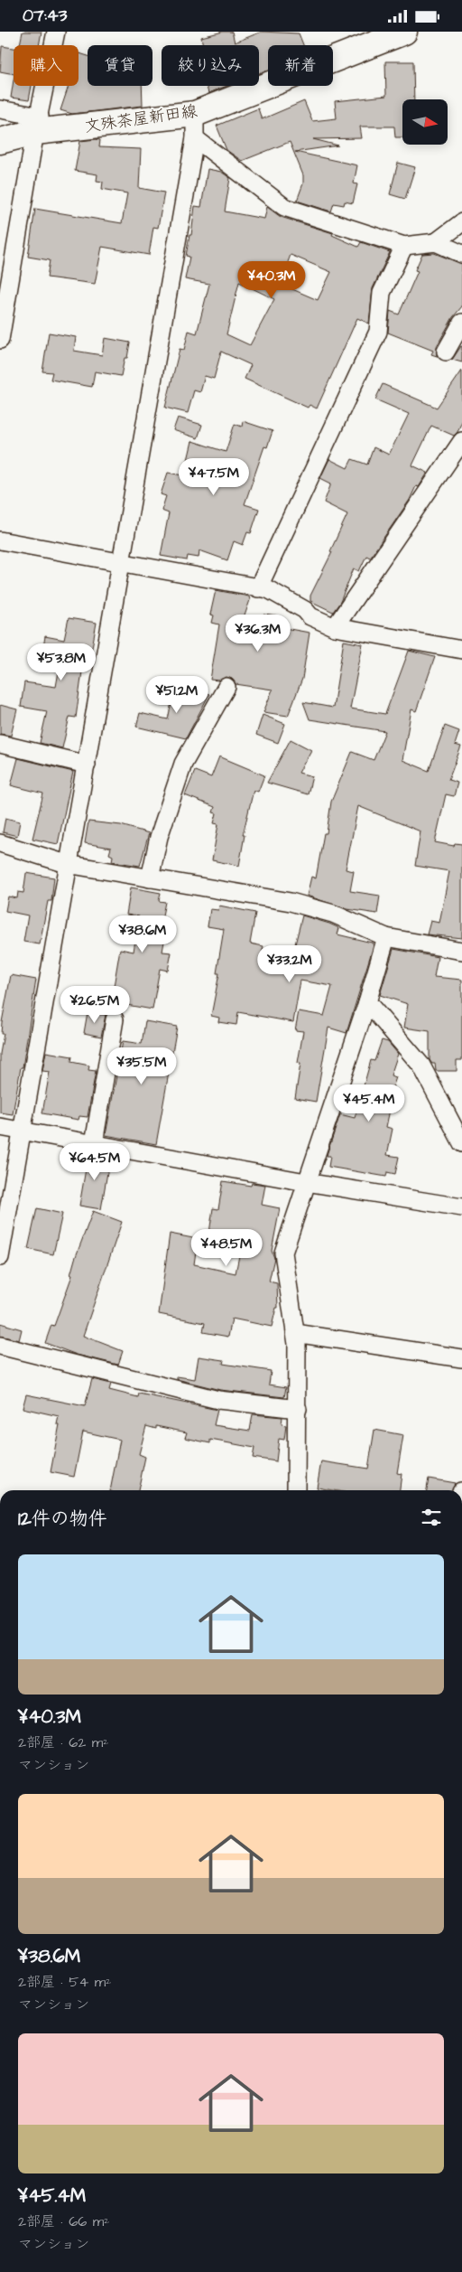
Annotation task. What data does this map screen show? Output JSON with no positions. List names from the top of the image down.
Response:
{
  "streets": {
    "main road": ["文殊茶屋新田線"]
  },
  "north": "right",
  "page": {
    "status": "07:43",
    "chip": [
      "購入",
      "賃貸",
      "絞り込み",
      "新着"
    ],
    "price": [
      "¥40.3M",
      "¥47.5M",
      "¥36.3M",
      "¥53.8M",
      "¥51.2M",
      "¥38.6M",
      "¥33.2M",
      "¥26.5M",
      "¥35.5M",
      "¥45.4M",
      "¥64.5M",
      "¥48.5M"
    ],
    "heading": "12件の物件",
    "list": [
      {
        "name": "¥40.3M",
        "note": "2部屋 · 62 m² · マンション"
      },
      {
        "name": "¥38.6M",
        "note": "2部屋 · 54 m² · マンション"
      },
      {
        "name": "¥45.4M",
        "note": "2部屋 · 66 m² · マンション"
      }
    ]
  }
}
